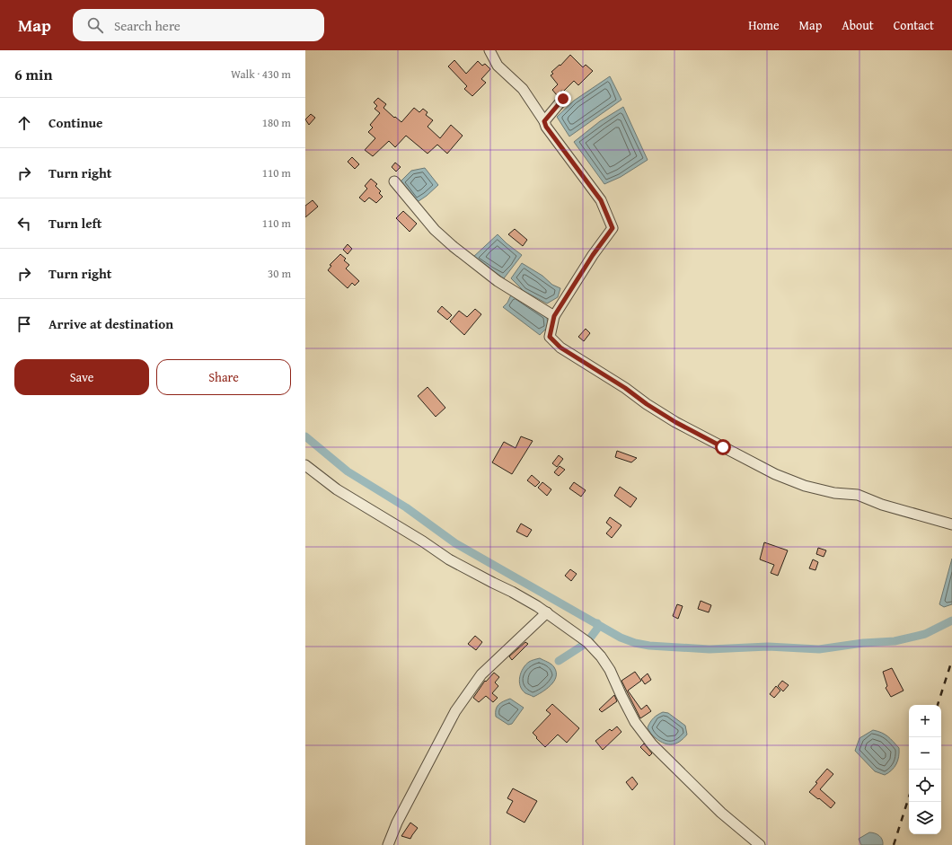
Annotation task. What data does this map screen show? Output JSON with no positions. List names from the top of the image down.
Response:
{
  "page": {
    "header": "Map",
    "search": "Search here",
    "nav": [
      "Home",
      "Map",
      "About",
      "Contact"
    ],
    "heading": ["6 min", "Walk · 430 m"],
    "list": [
      ["Continue", "180 m"],
      ["Turn right", "110 m"],
      ["Turn left", "110 m"],
      ["Turn right", "30 m"],
      "Arrive at destination"
    ],
    "buttons": ["Save", "Share"],
    "map_buttons": ["+", "−"]
  }
}
